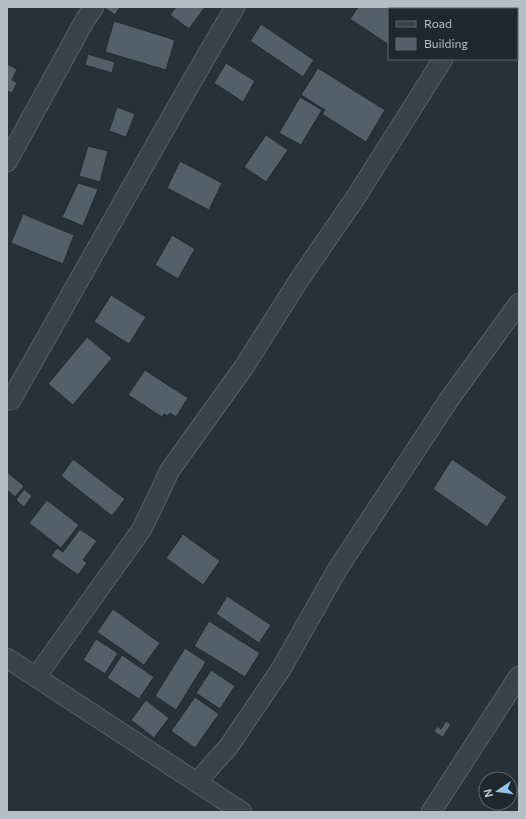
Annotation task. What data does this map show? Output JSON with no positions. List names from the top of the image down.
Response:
{
  "legend": ["Road", "Building"],
  "north": "left"
}
